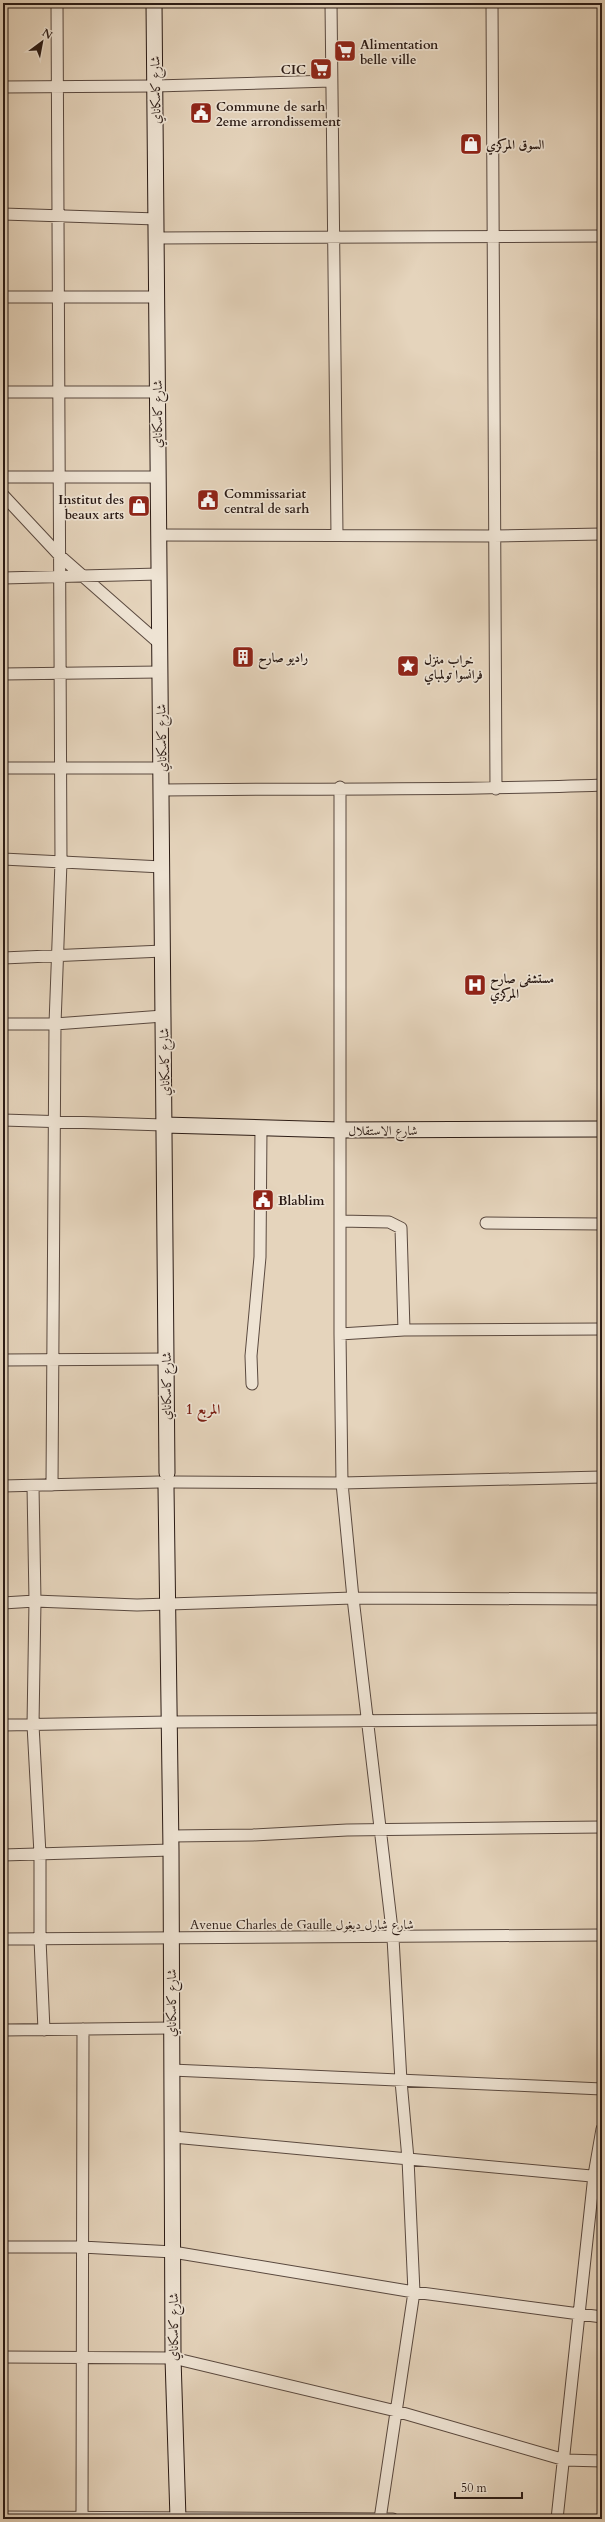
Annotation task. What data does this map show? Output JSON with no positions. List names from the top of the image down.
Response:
{
  "streets": {
    "street": ["شارع كاسكاناي", "شارع الاستقلال", "Avenue Charles de Gaulle شارع شارل ديغول"]
  },
  "crossings": [
    ["شارع كاسكاناي", "شارع الاستقلال"],
    ["شارع كاسكاناي", "Avenue Charles de Gaulle شارع شارل ديغول"]
  ],
  "districts": ["المربع 1"],
  "places": {
    "supermarket": ["Alimentation belle ville", "CIC"],
    "public building": ["Commune de sarh 2eme arrondissement", "Commissariat central de sarh", "Blablim"],
    "shop": ["السوق المركزي", "Institut des beaux arts"],
    "building": ["راديو صارح"],
    "place": ["خراب منزل فرانسوا تولمباي"],
    "hospital": ["مستشفى صارح المركزي"]
  },
  "scale_bar": "50 m",
  "north": "top right"
}
